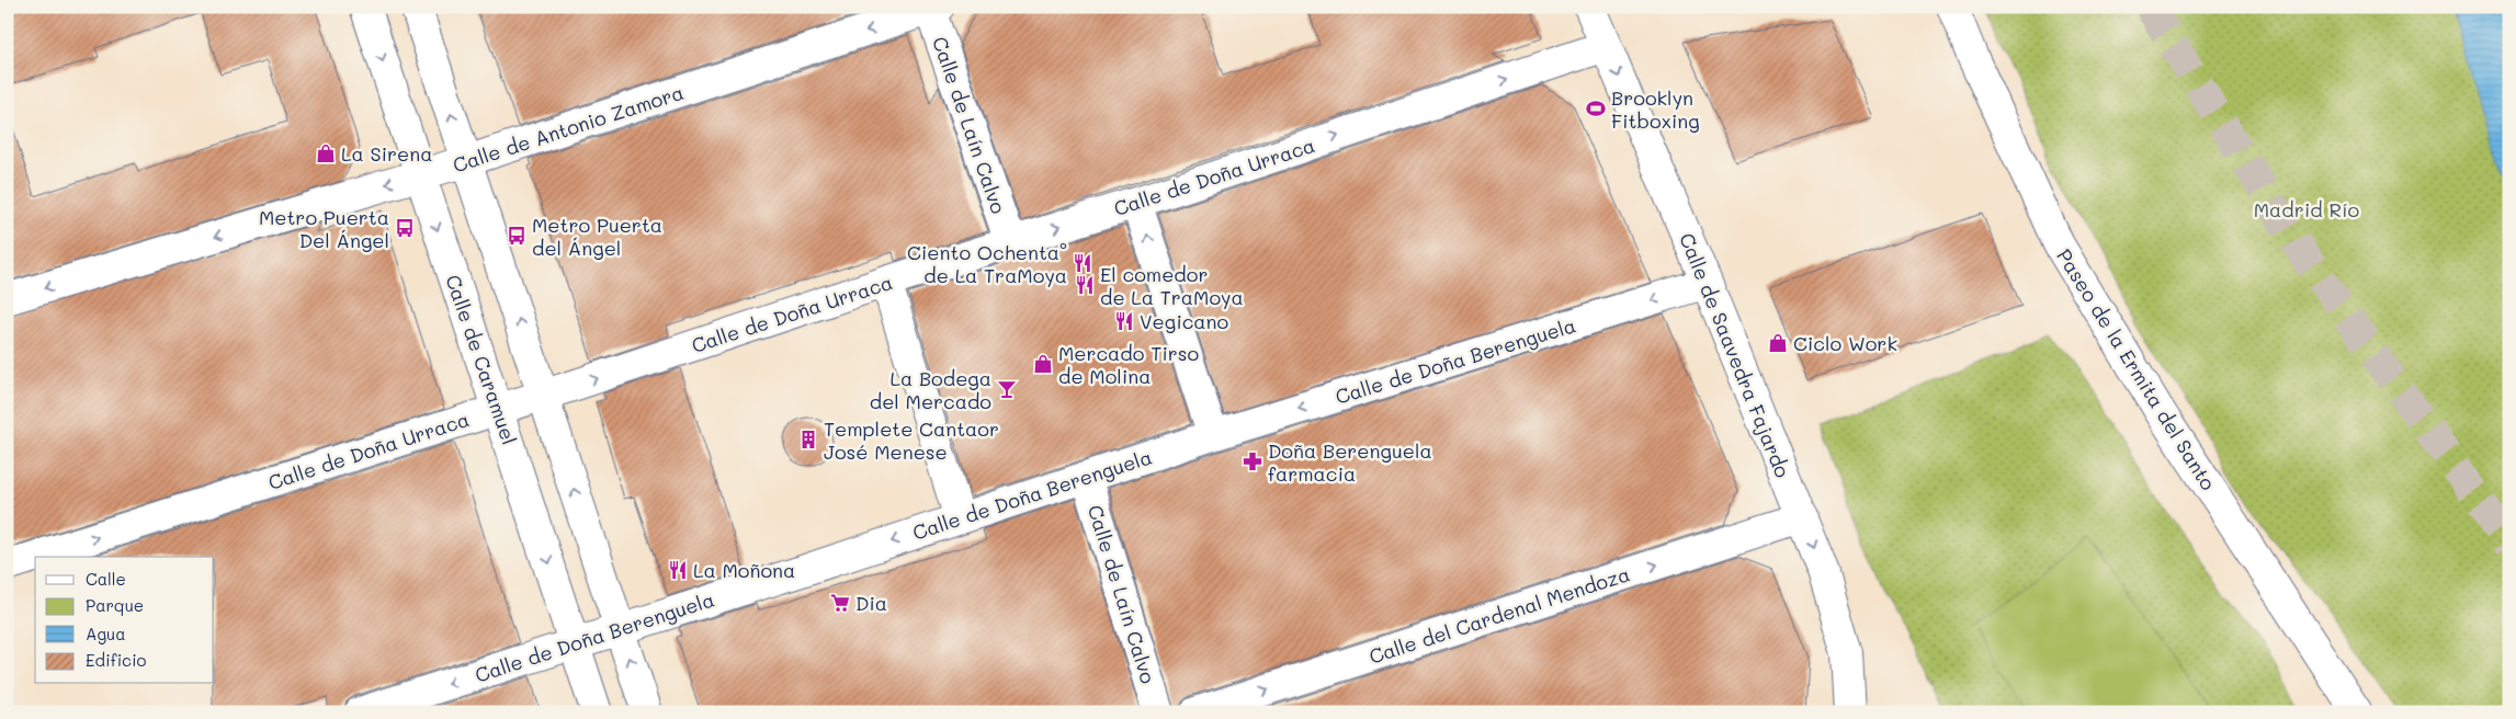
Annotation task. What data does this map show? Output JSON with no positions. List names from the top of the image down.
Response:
{
  "streets": {
    "street": [
      "Calle de Laín Calvo",
      "Calle de Antonio Zamora",
      "Calle de Doña Urraca",
      "Calle de Saavedra Fajardo",
      "Calle de Caramuel",
      "Calle de Doña Berenguela",
      "Paseo de la Ermita del Santo",
      "Calle del Cardenal Mendoza"
    ]
  },
  "crossings": [
    ["Calle de Laín Calvo", "Calle de Antonio Zamora"],
    ["Calle de Laín Calvo", "Calle de Doña Urraca"],
    ["Calle de Laín Calvo", "Calle de Doña Berenguela"],
    ["Calle de Antonio Zamora", "Calle de Caramuel"],
    ["Calle de Doña Urraca", "Calle de Saavedra Fajardo"],
    ["Calle de Doña Urraca", "Calle de Caramuel"],
    ["Calle de Saavedra Fajardo", "Calle de Doña Berenguela"],
    ["Calle de Saavedra Fajardo", "Calle del Cardenal Mendoza"],
    ["Calle de Caramuel", "Calle de Doña Berenguela"]
  ],
  "one_way": [
    "Calle de Antonio Zamora",
    "Calle de Doña Urraca",
    "Calle de Saavedra Fajardo",
    "Calle de Doña Berenguela",
    "Calle del Cardenal Mendoza"
  ],
  "parks": ["Madrid Río"],
  "places": {
    "sports": ["Brooklyn Fitboxing"],
    "shop": ["La Sirena", "Ciclo Work", "Mercado Tirso de Molina"],
    "bus stop": ["Metro Puerta Del Ángel", "Metro Puerta del Ángel"],
    "restaurant": [
      "Ciento Ochenta° de La TraMoya",
      "El comedor de La TraMoya",
      "Vegicano",
      "La Moñona"
    ],
    "bar": ["La Bodega del Mercado"],
    "building": ["Templete Cantaor José Menese"],
    "pharmacy": ["Doña Berenguela farmacia"],
    "supermarket": ["Dia"]
  },
  "legend": [
    "Calle",
    "Parque",
    "Agua",
    "Edificio"
  ]
}
